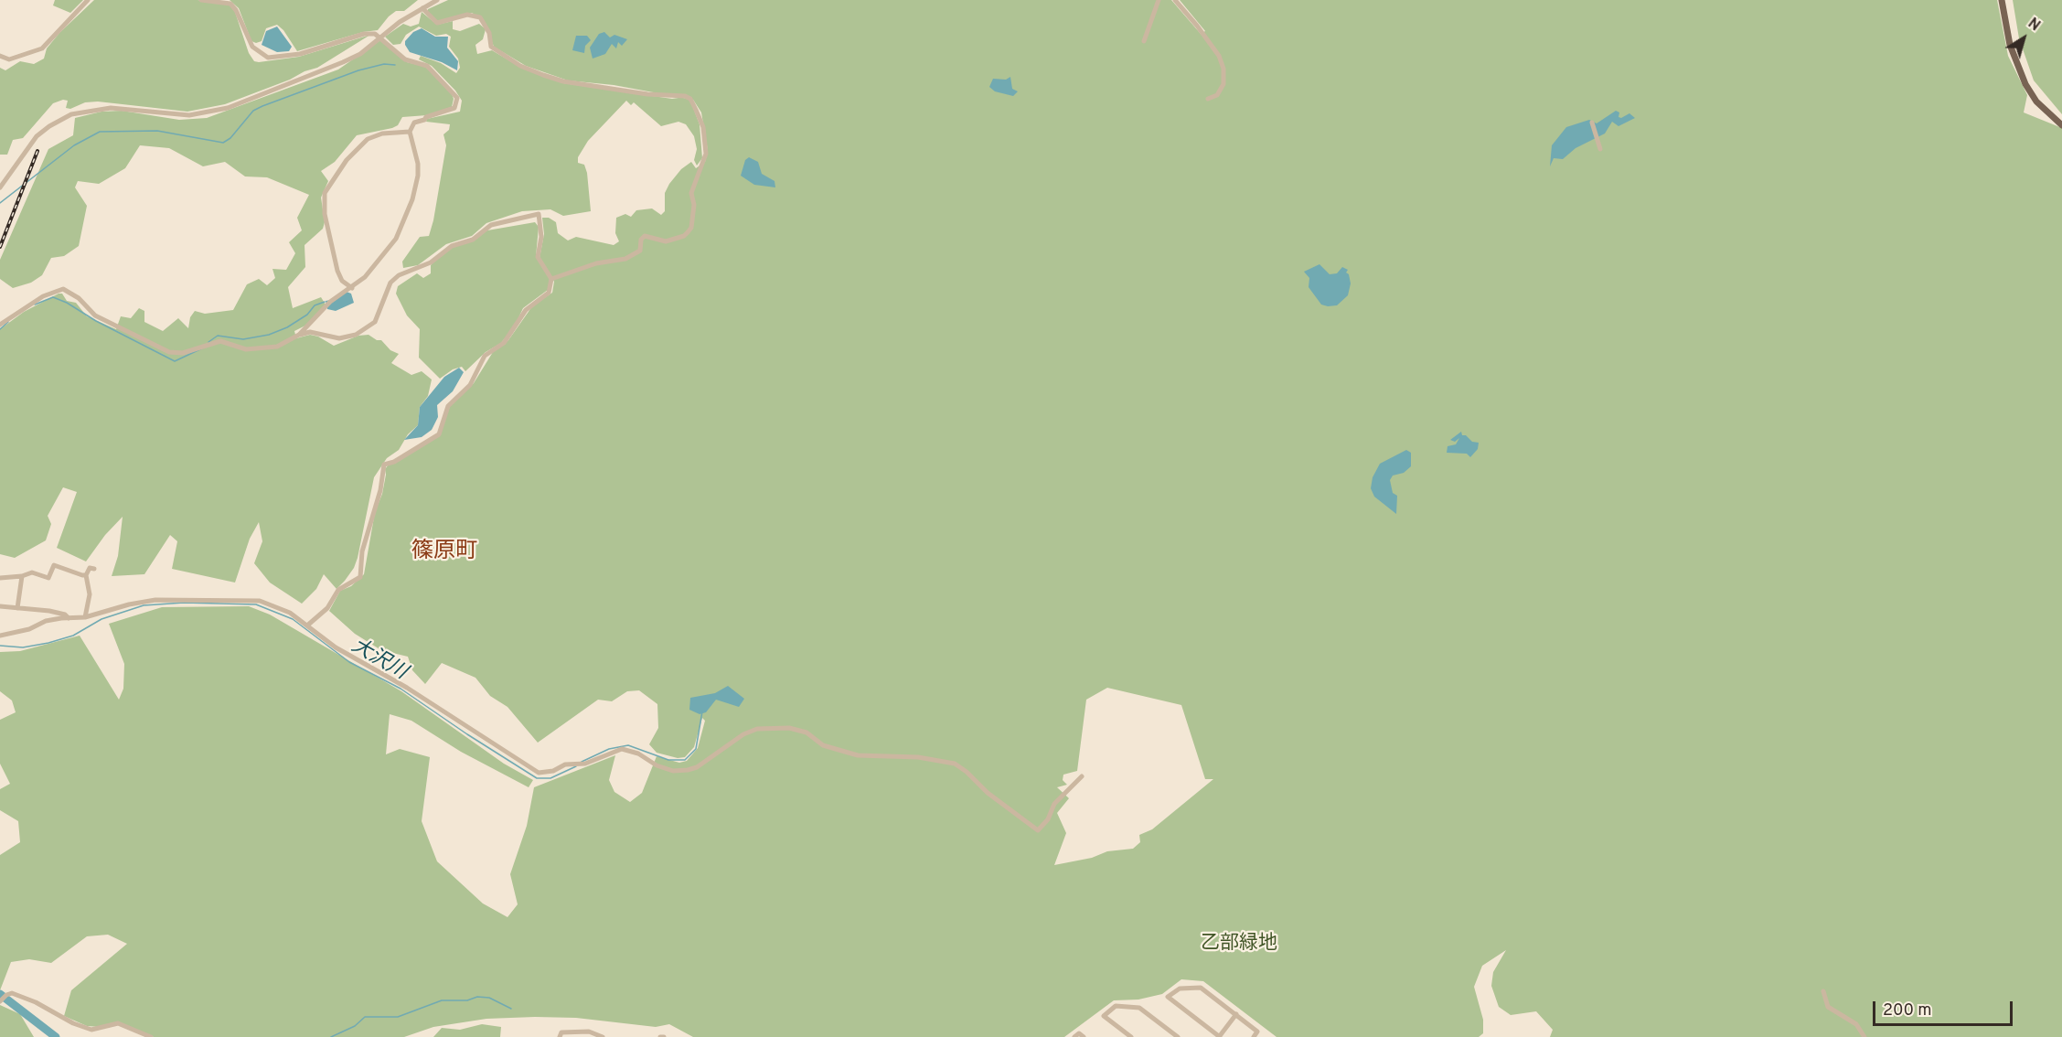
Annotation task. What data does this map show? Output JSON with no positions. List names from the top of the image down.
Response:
{
  "districts": ["篠原町"],
  "water": ["大沢川"],
  "parks": ["乙部緑地"],
  "scale_bar": "200 m",
  "north": "top right"
}
